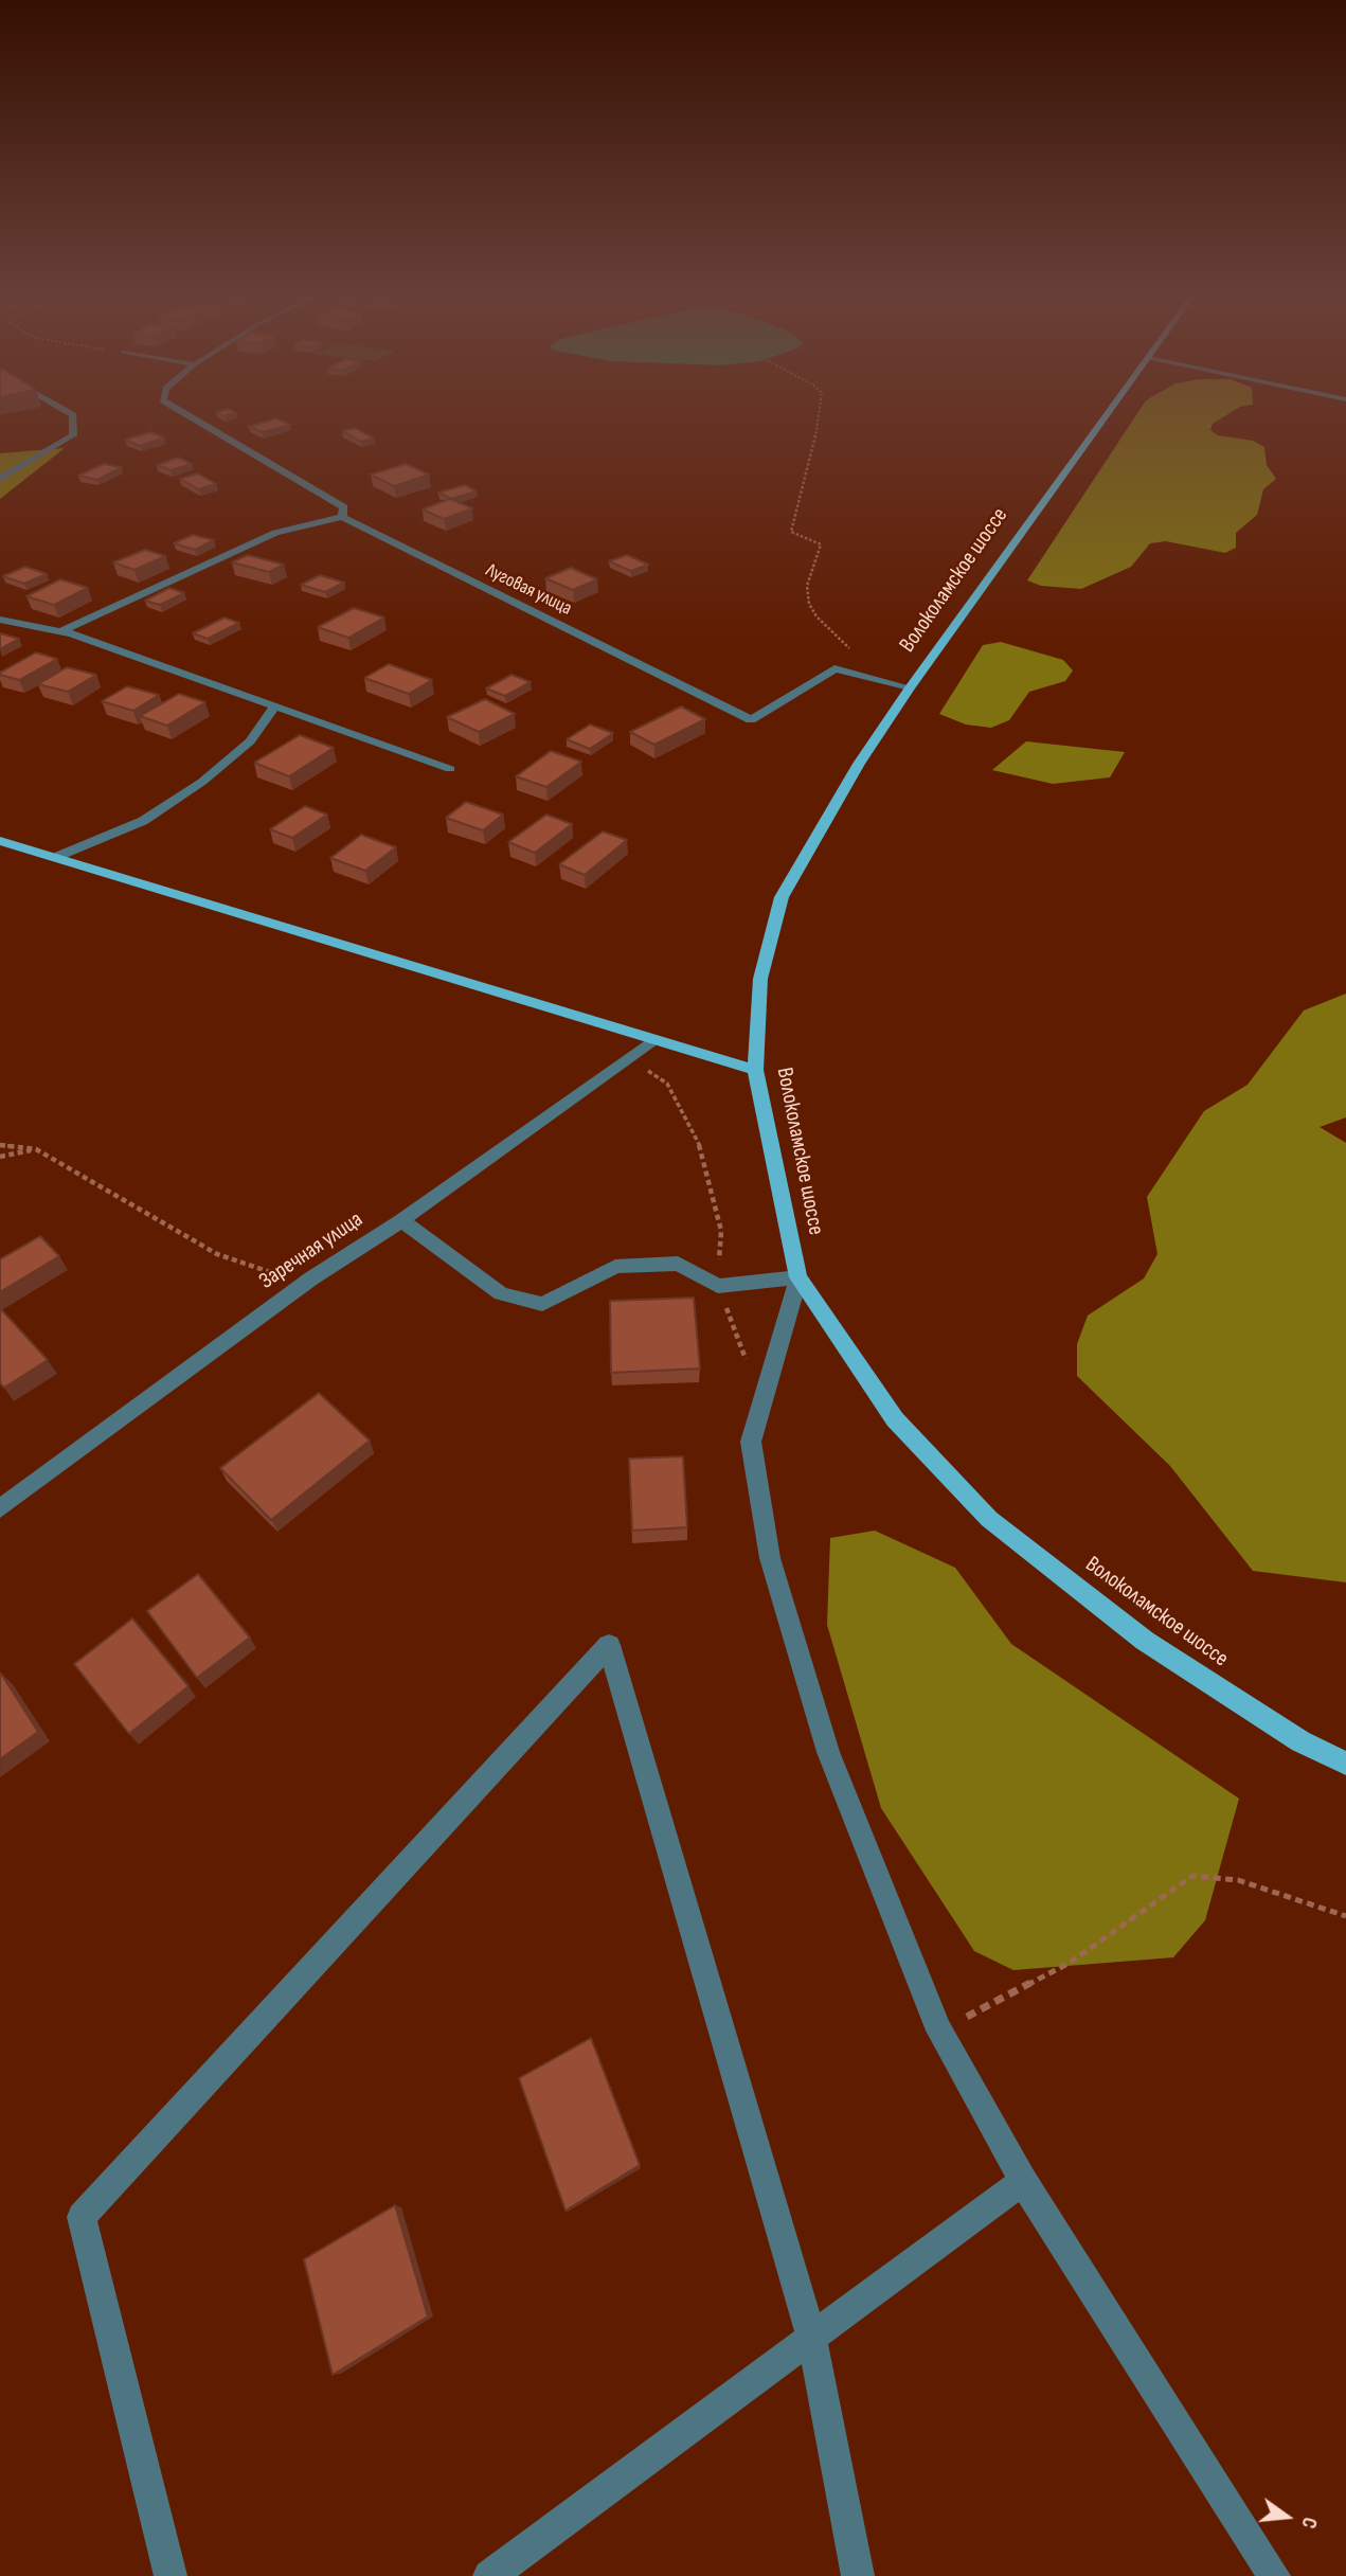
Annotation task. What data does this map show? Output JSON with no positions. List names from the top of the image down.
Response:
{
  "streets": {
    "main road": ["Волоколамское шоссе"],
    "street": ["Луговая улица", "Заречная улица"]
  },
  "north": "right"
}
